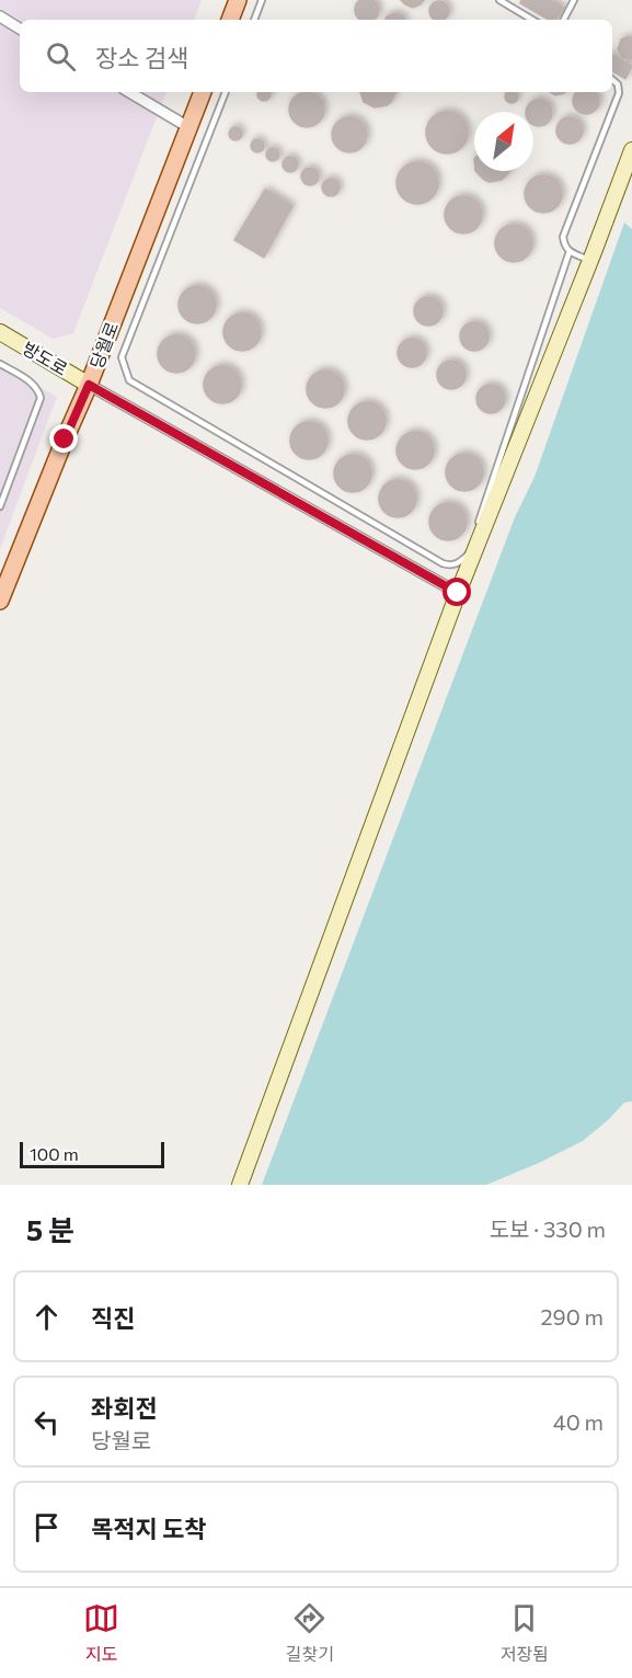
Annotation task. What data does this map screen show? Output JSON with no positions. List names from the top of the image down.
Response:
{
  "streets": {
    "main road": ["당월로", "방도로"]
  },
  "crossings": [
    ["당월로", "방도로"]
  ],
  "scale_bar": "100 m",
  "north": "top right",
  "page": {
    "search": "장소 검색",
    "scale": "100 m",
    "heading": ["5 분", "도보 · 330 m"],
    "list": [
      ["직진", "290 m"],
      ["좌회전", "당월로", "40 m"],
      "목적지 도착"
    ],
    "nav": ["지도", "길찾기", "저장됨"]
  }
}
